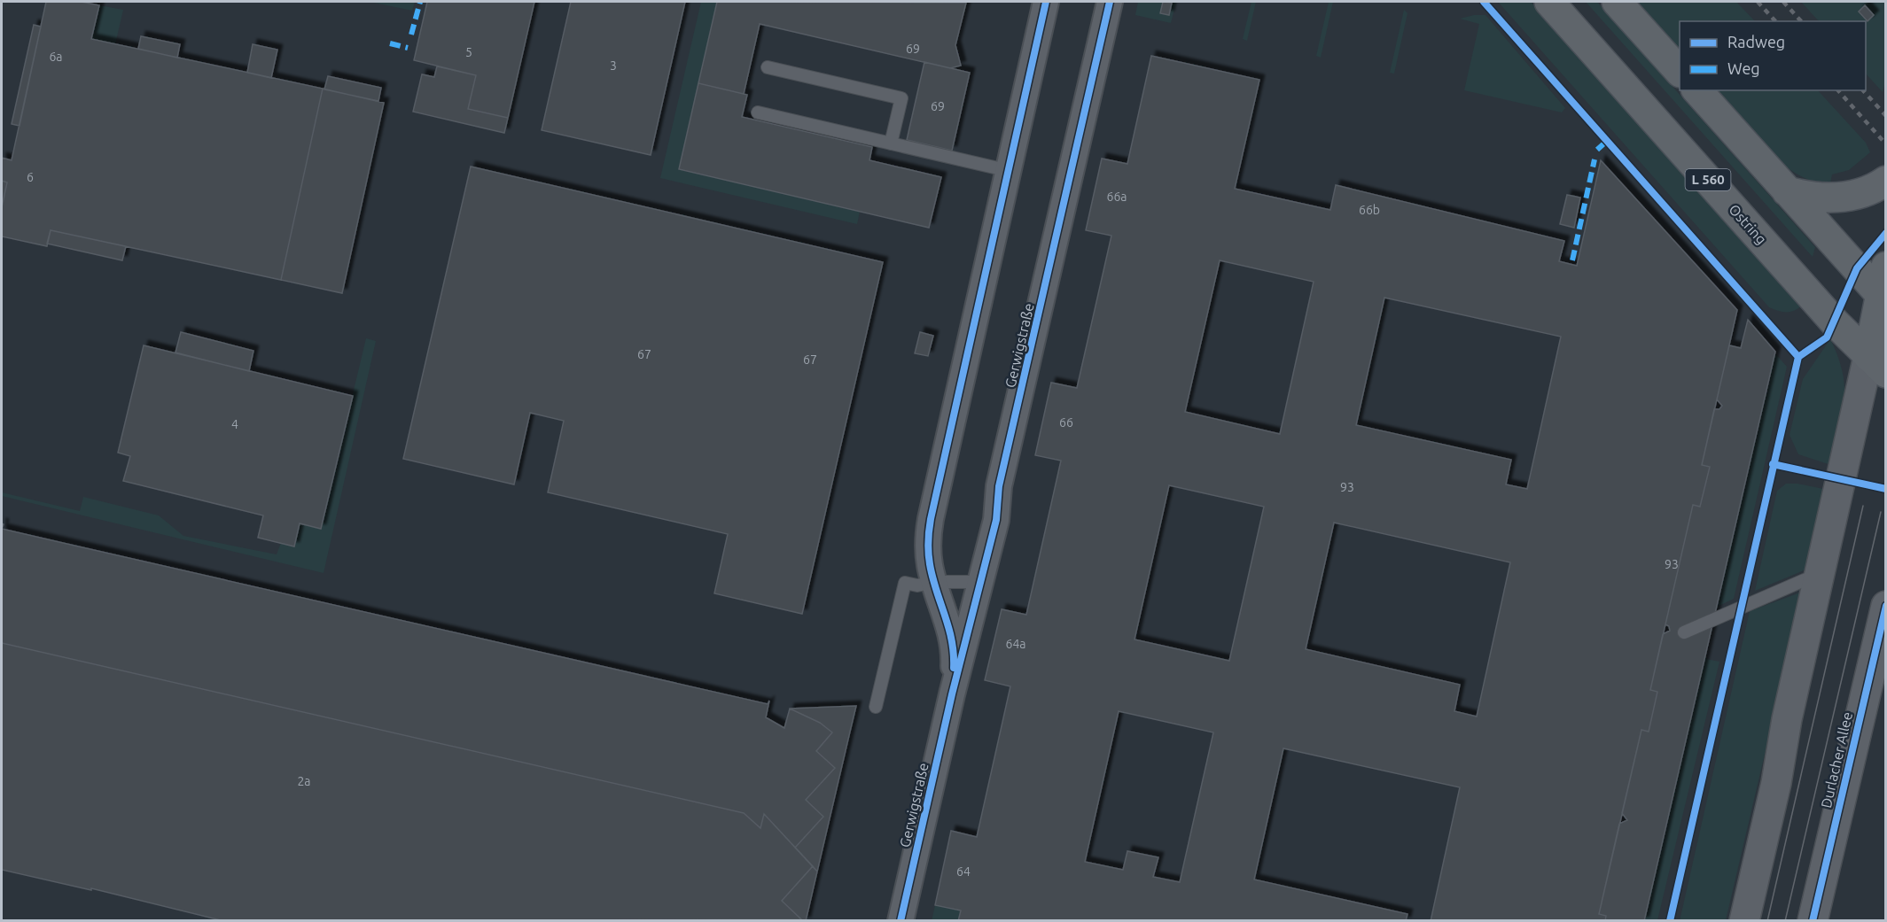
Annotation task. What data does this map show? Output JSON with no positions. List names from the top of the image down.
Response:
{
  "streets": {
    "main road": ["L 560", "Ostring"],
    "street": ["Gerwigstraße", "Durlacher Allee"]
  },
  "house_numbers": [
    "69",
    "5",
    "6a",
    "3",
    "69",
    "6",
    "66a",
    "66b",
    "67",
    "67",
    "66",
    "4",
    "93",
    "93",
    "64a",
    "2a",
    "64"
  ],
  "legend": ["Radweg", "Weg"]
}
